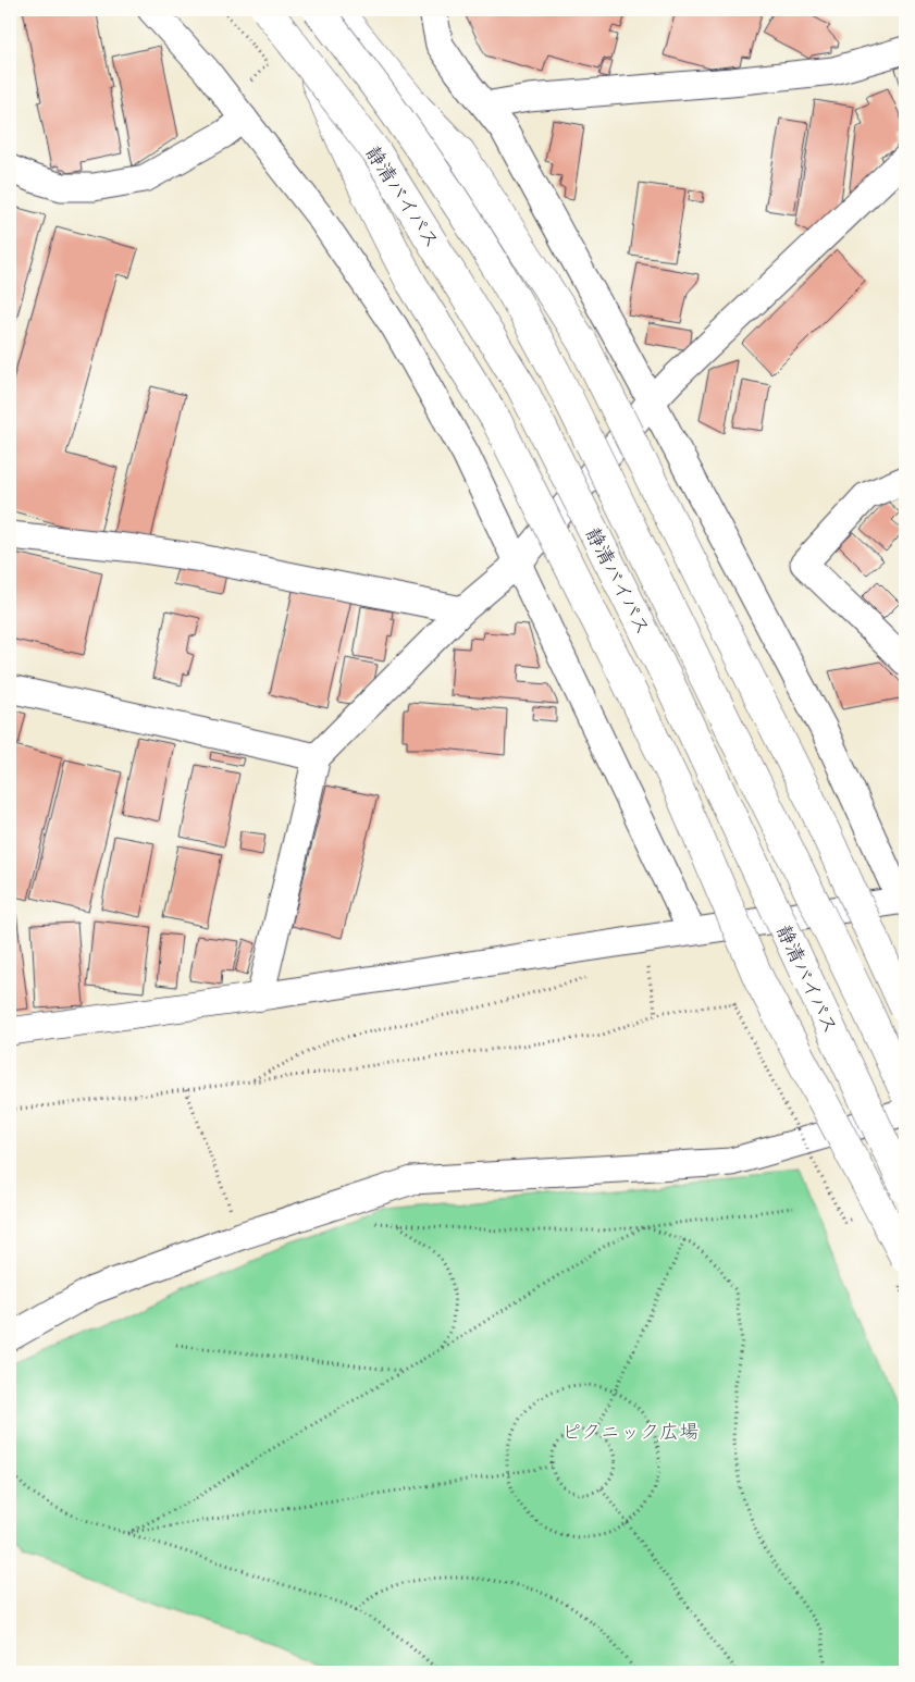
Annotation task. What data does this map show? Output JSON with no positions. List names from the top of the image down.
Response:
{
  "streets": {
    "highway": ["静清バイパス"]
  },
  "parks": ["ピクニック広場"]
}
